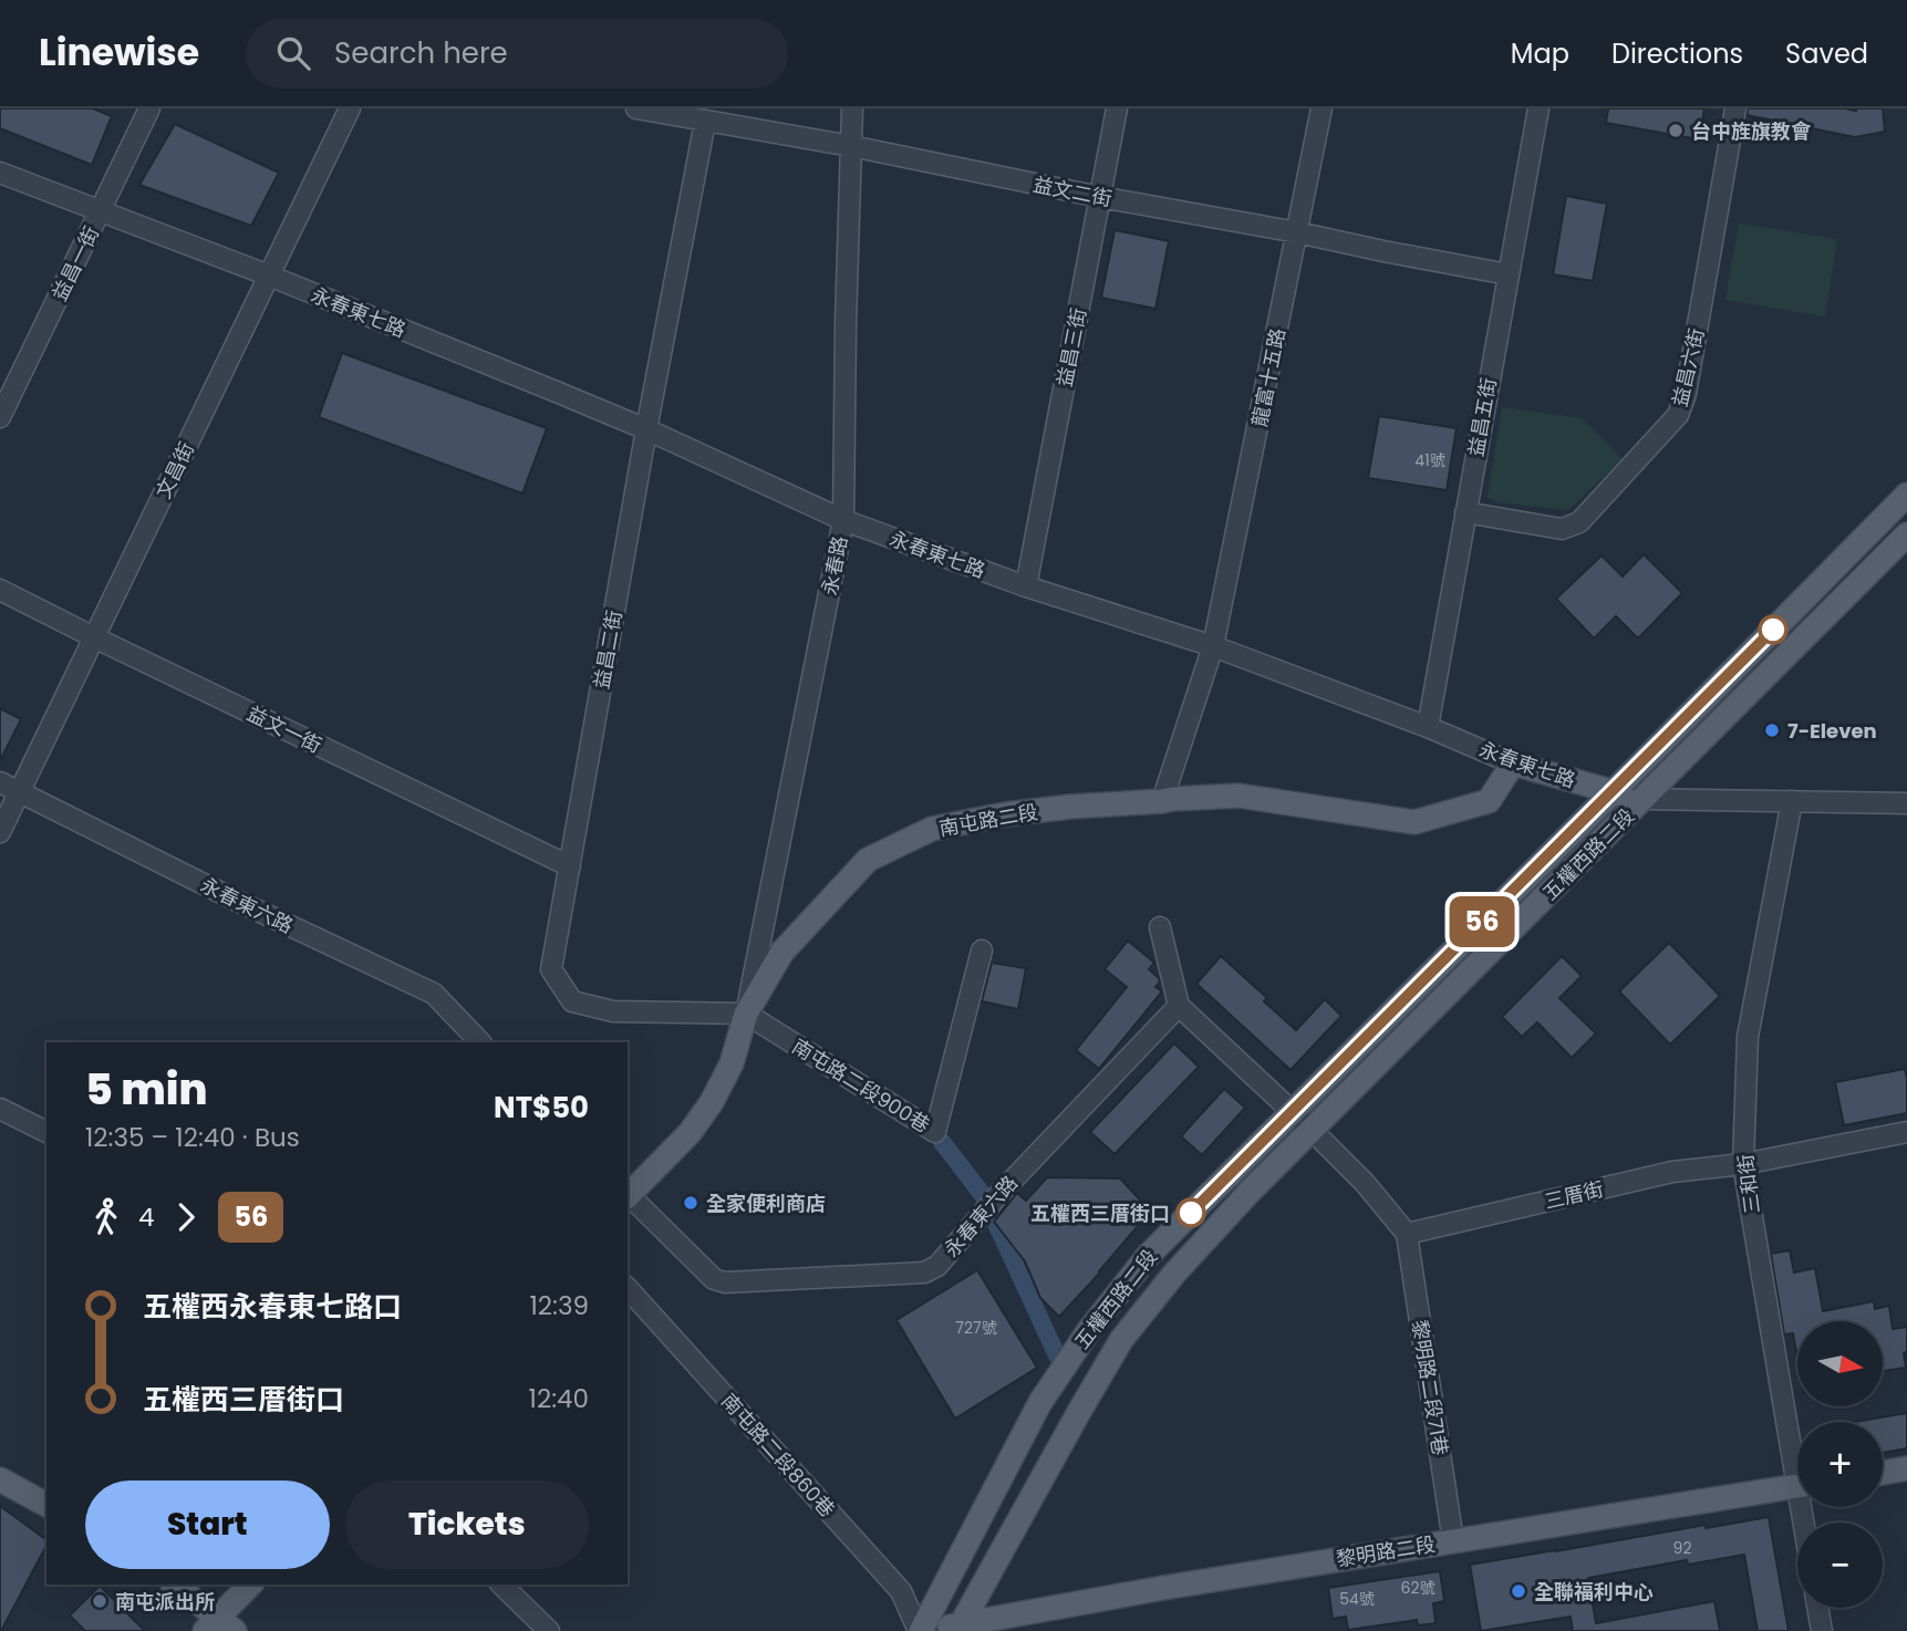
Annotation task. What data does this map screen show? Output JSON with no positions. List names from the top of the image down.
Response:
{
  "streets": {
    "main road": [
      "永春東七路",
      "南屯路二段",
      "五權西路二段",
      "黎明路二段"
    ],
    "street": [
      "益文二街",
      "益昌一街",
      "益昌三街",
      "益昌六街",
      "龍富十五路",
      "益昌五街",
      "文昌街",
      "永春路",
      "益昌二街",
      "益文一街",
      "永春東六路",
      "南屯路二段900巷",
      "三和街",
      "三厝街",
      "黎明路二段71巷",
      "南屯路二段860巷"
    ]
  },
  "crossings": [
    ["益文二街", "益昌三街"],
    ["益文二街", "龍富十五路"],
    ["益文二街", "益昌五街"],
    ["益文二街", "永春路"],
    ["益文二街", "益昌二街"],
    ["益昌一街", "永春東七路"],
    ["永春東七路", "益昌三街"],
    ["永春東七路", "龍富十五路"],
    ["永春東七路", "益昌五街"],
    ["永春東七路", "文昌街"],
    ["永春東七路", "永春路"],
    ["永春東七路", "益昌二街"],
    ["永春東七路", "南屯路二段"],
    ["永春東七路", "五權西路二段"],
    ["永春東七路", "三和街"],
    ["益昌六街", "益昌五街"],
    ["龍富十五路", "南屯路二段"],
    ["文昌街", "益文一街"],
    ["文昌街", "永春東六路"],
    ["永春路", "益昌二街"],
    ["永春路", "南屯路二段"],
    ["永春路", "南屯路二段900巷"],
    ["益昌二街", "益文一街"],
    ["益昌二街", "南屯路二段"],
    ["益昌二街", "南屯路二段900巷"],
    ["南屯路二段", "南屯路二段900巷"],
    ["五權西路二段", "南屯路二段860巷"],
    ["五權西路二段", "黎明路二段"],
    ["三和街", "三厝街"],
    ["三厝街", "黎明路二段71巷"],
    ["黎明路二段71巷", "黎明路二段"]
  ],
  "places": [
    "台中旌旗教會",
    "7-Eleven",
    "全家便利商店",
    "五權西三厝街口",
    "全聯福利中心",
    "南屯派出所"
  ],
  "lines": ["bus line 56"],
  "house_numbers": [
    "41號",
    "727號",
    "92",
    "62號",
    "54號"
  ],
  "north": "right",
  "page": {
    "header": "Linewise",
    "search": "Search here",
    "nav": ["Map", "Directions", "Saved"],
    "on_map": "56",
    "heading": ["5 min", "12:35 – 12:40 · Bus", "NT$50"],
    "legs": ["4", "56"],
    "list": [
      {
        "name": "五權西永春東七路口",
        "value": "12:39"
      },
      {
        "name": "五權西三厝街口",
        "value": "12:40"
      }
    ],
    "map_buttons": ["+", "−"],
    "buttons": ["Start", "Tickets"]
  }
}
